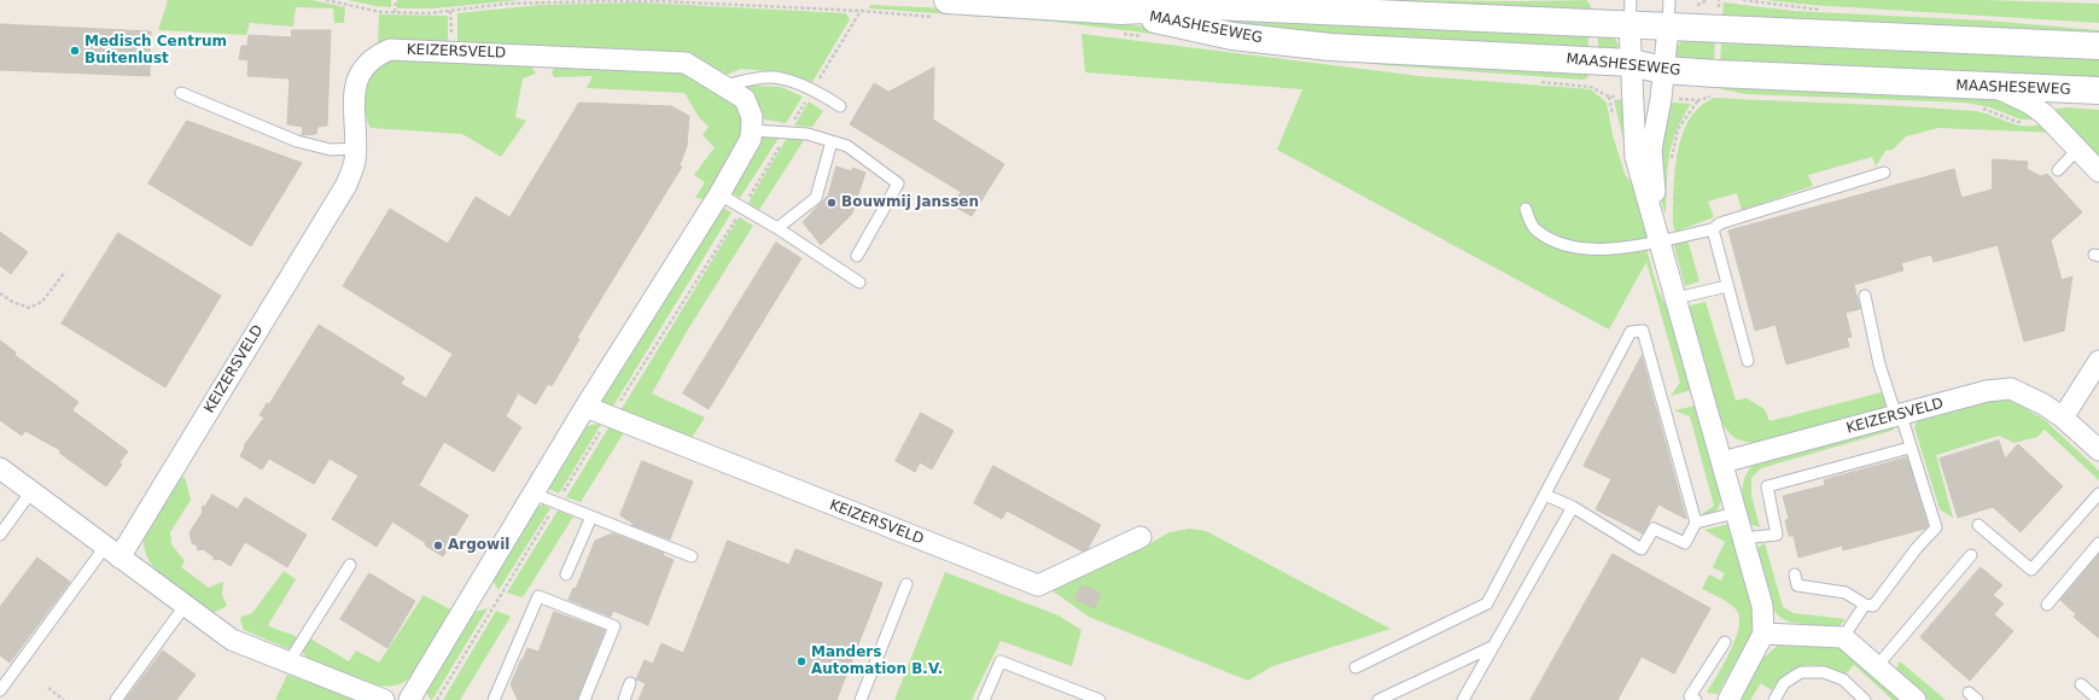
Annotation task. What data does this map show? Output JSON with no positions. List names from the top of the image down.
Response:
{
  "streets": {
    "main road": ["MAASHESEWEG"],
    "street": ["KEIZERSVELD"]
  },
  "places": [
    "Medisch Centrum Buitenlust",
    "Bouwmij Janssen",
    "Argowil",
    "Manders Automation B.V."
  ]
}
